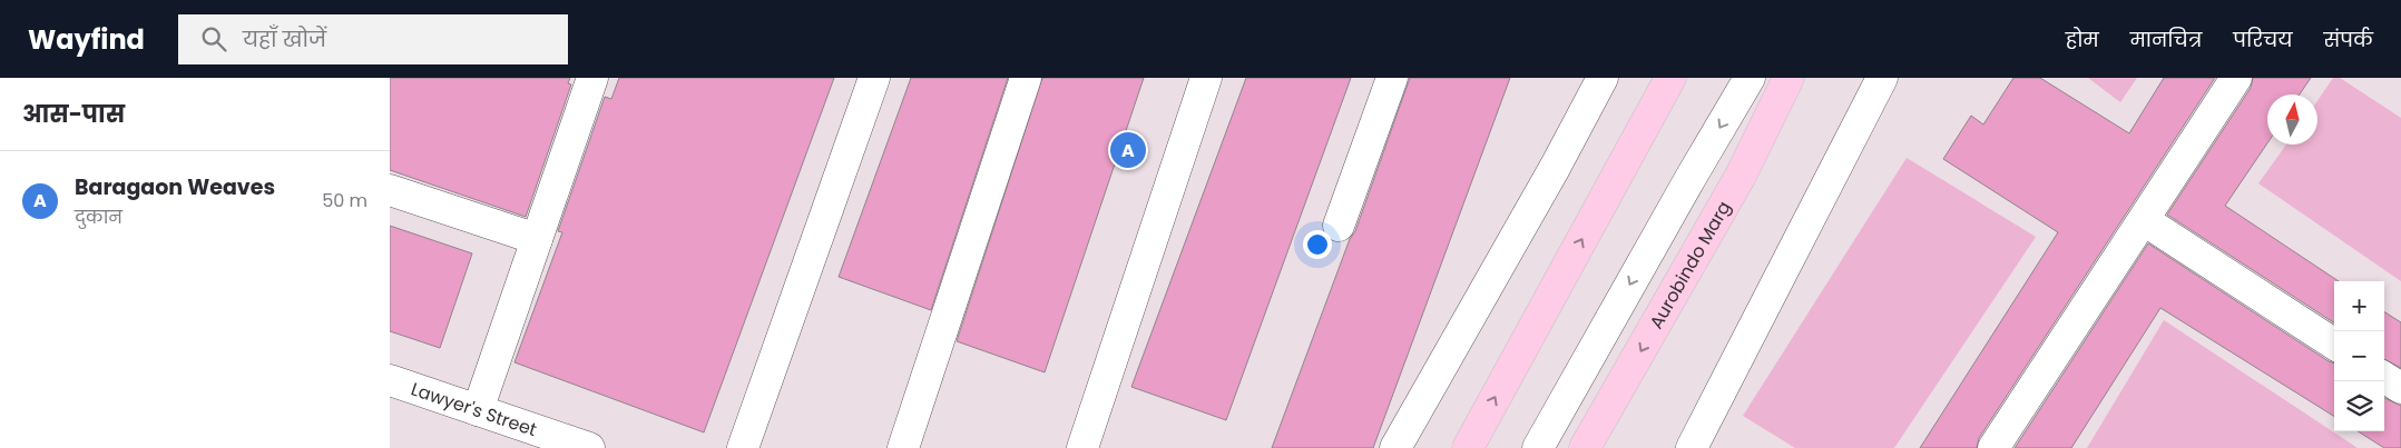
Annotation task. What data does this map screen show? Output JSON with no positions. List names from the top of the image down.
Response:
{
  "streets": {
    "highway": ["Aurobindo Marg"],
    "street": ["Lawyer's Street"]
  },
  "north": "top",
  "page": {
    "header": "Wayfind",
    "search": "यहाँ खोजें",
    "nav": [
      "होम",
      "मानचित्र",
      "परिचय",
      "संपर्क"
    ],
    "heading": "आस-पास",
    "pins": "A",
    "list": [
      {
        "mark": "A",
        "name": "Baragaon Weaves",
        "note": "दुकान",
        "value": "50 m"
      }
    ],
    "map_buttons": ["+", "−"]
  }
}
